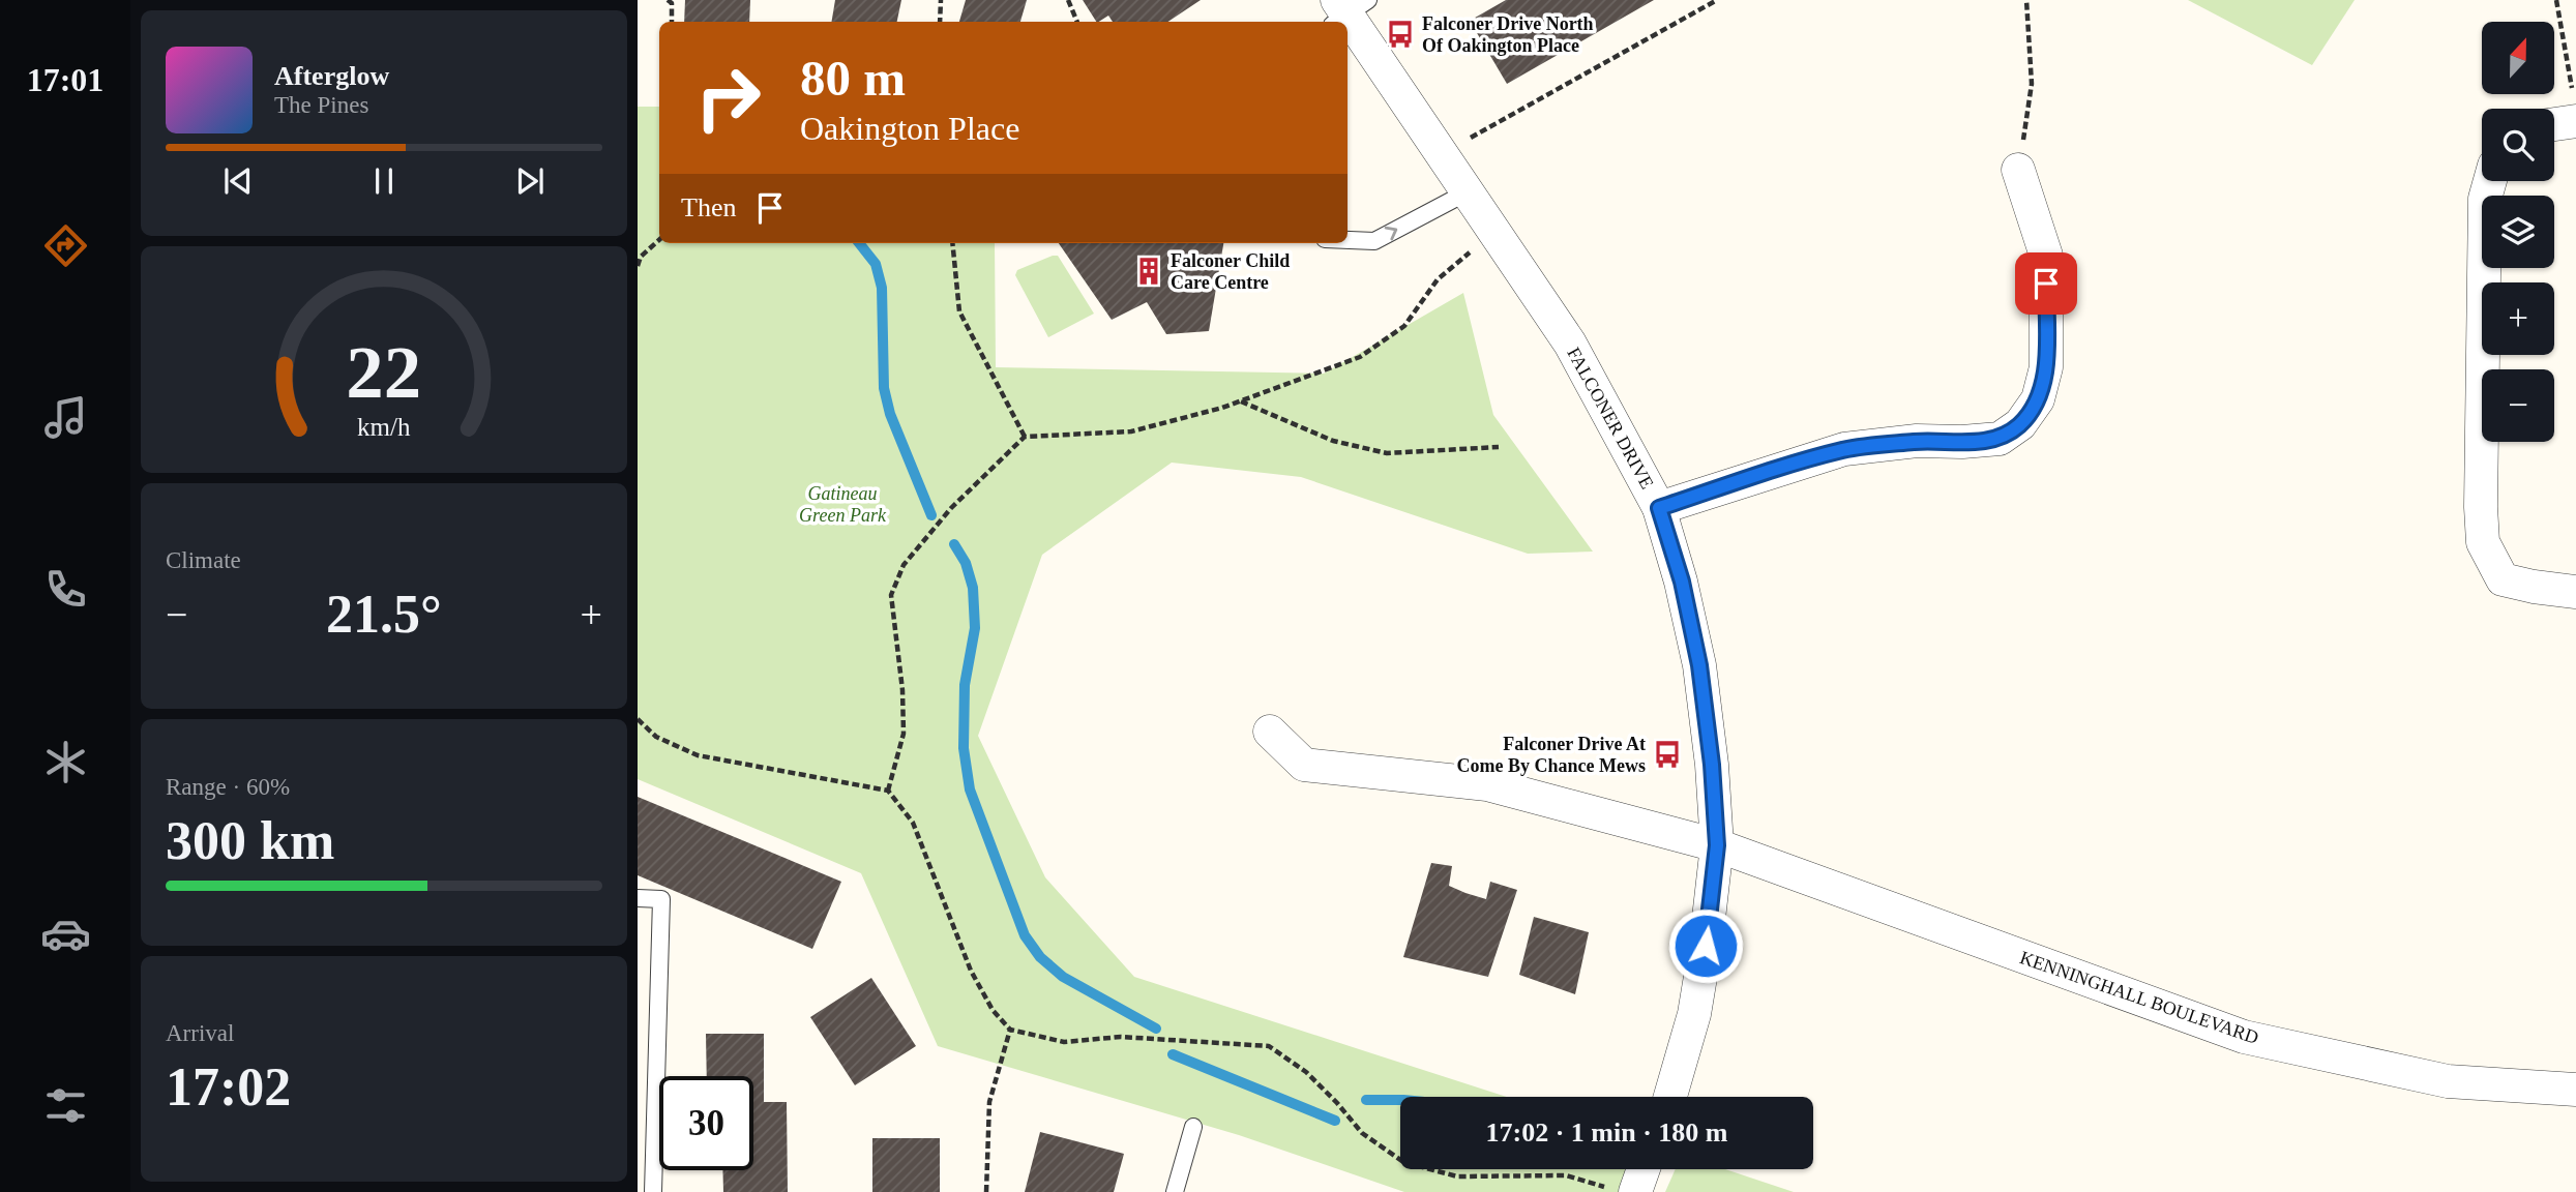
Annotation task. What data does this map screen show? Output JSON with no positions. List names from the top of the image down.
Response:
{
  "streets": {
    "street": ["FALCONER DRIVE", "KENNINGHALL BOULEVARD"]
  },
  "crossings": [
    ["FALCONER DRIVE", "KENNINGHALL BOULEVARD"]
  ],
  "parks": ["Gatineau Green Park"],
  "places": {
    "bus stop": ["Falconer Drive North Of Oakington Place", "Falconer Drive At Come By Chance Mews"],
    "building": ["Falconer Child Care Centre"]
  },
  "north": "top",
  "page": {
    "tabs": "17:01",
    "map_buttons": ["+", "−"],
    "turn": ["80 m", "Oakington Place"],
    "song": ["Afterglow", "The Pines"],
    "then": "Then",
    "tile": [
      "Climate",
      ["Range · 60%", "300 km"],
      ["Arrival", "17:02"]
    ],
    "heat": ["−", "21.5°", "+"],
    "limit": "30",
    "trip": "17:02 · 1 min · 180 m",
    "gauge": ["22", "km/h"]
  }
}
